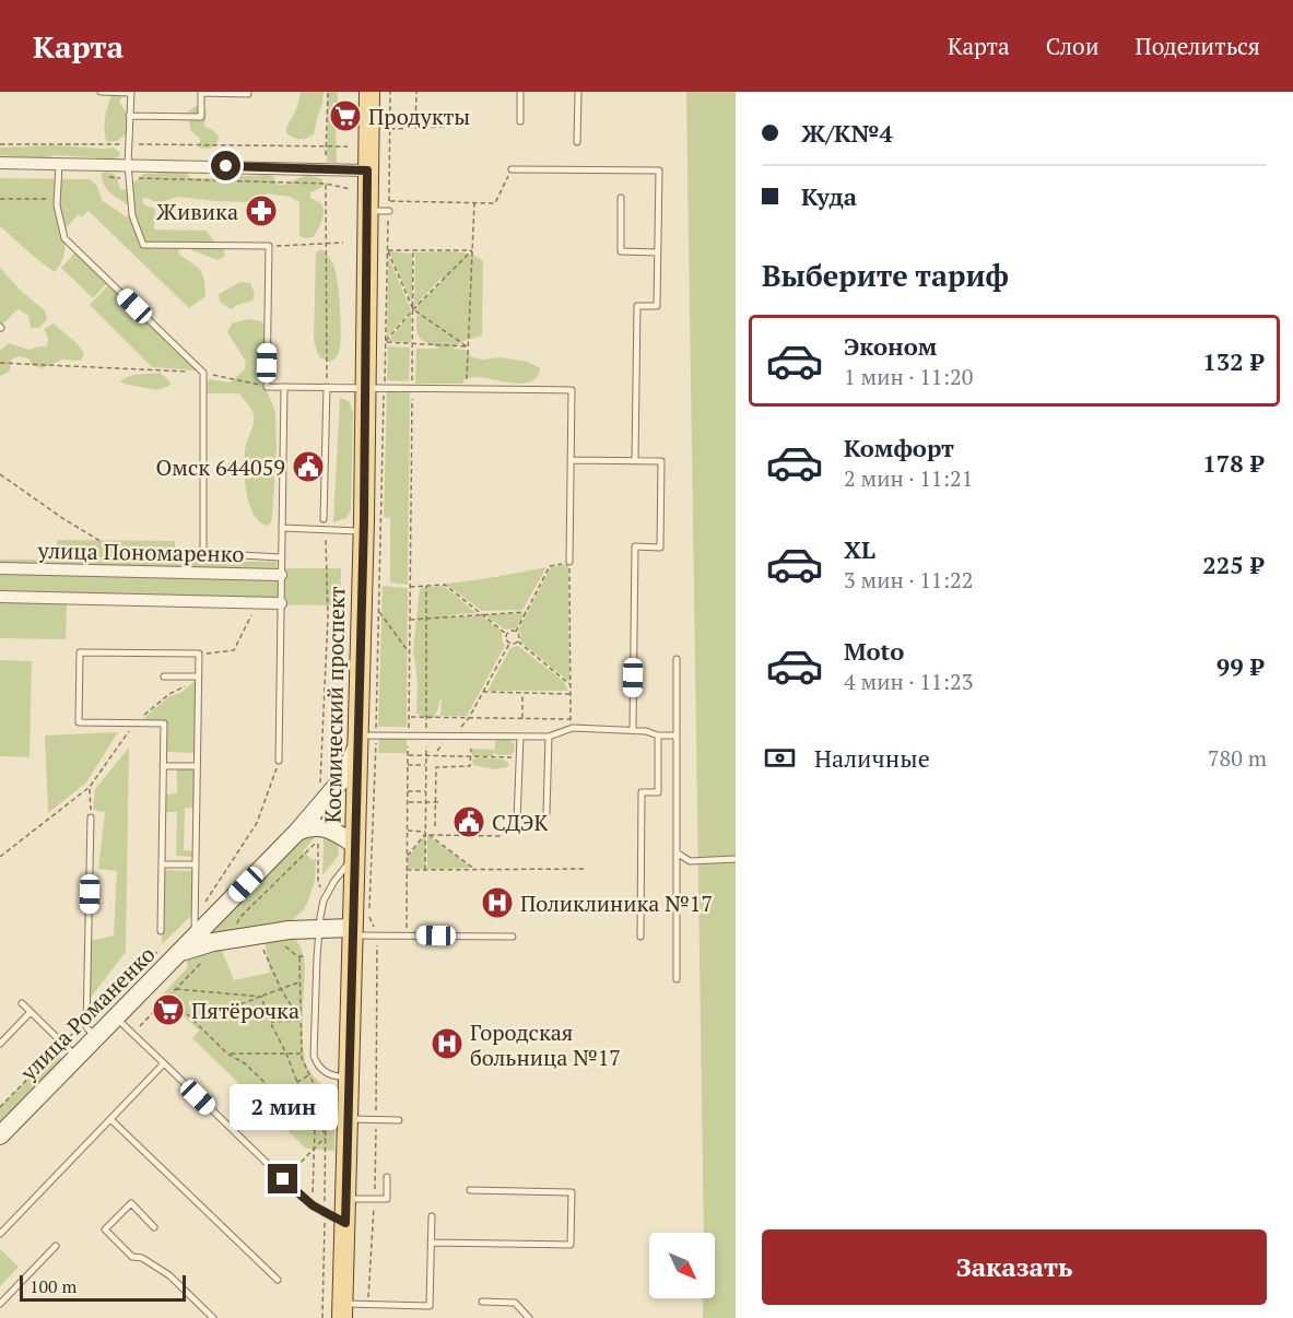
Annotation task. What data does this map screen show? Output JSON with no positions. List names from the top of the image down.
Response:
{
  "streets": {
    "main road": ["Космический проспект", "улица Романенко"],
    "street": ["улица Пономаренко"]
  },
  "crossings": [
    ["Космический проспект", "улица Романенко"]
  ],
  "places": {
    "supermarket": ["Продукты", "Пятёрочка"],
    "pharmacy": ["Живика"],
    "public building": ["Омск 644059", "СДЭК"],
    "hospital": ["Поликлиника №17", "Городская больница №17"]
  },
  "scale_bar": "100 m",
  "north": "bottom right",
  "page": {
    "header": "Карта",
    "nav": ["Карта", "Слои", "Поделиться"],
    "banner": ["Ж/К№4", "Куда"],
    "heading": "Выберите тариф",
    "list": [
      {
        "name": "Эконом",
        "note": "1 мин · 11:20",
        "value": "132 ₽"
      },
      {
        "name": "Комфорт",
        "note": "2 мин · 11:21",
        "value": "178 ₽"
      },
      {
        "name": "XL",
        "note": "3 мин · 11:22",
        "value": "225 ₽"
      },
      {
        "name": "Moto",
        "note": "4 мин · 11:23",
        "value": "99 ₽"
      }
    ],
    "pay": ["Наличные", "780 m"],
    "bubble": "2 мин",
    "buttons": "Заказать",
    "scale": "100 m"
  }
}
